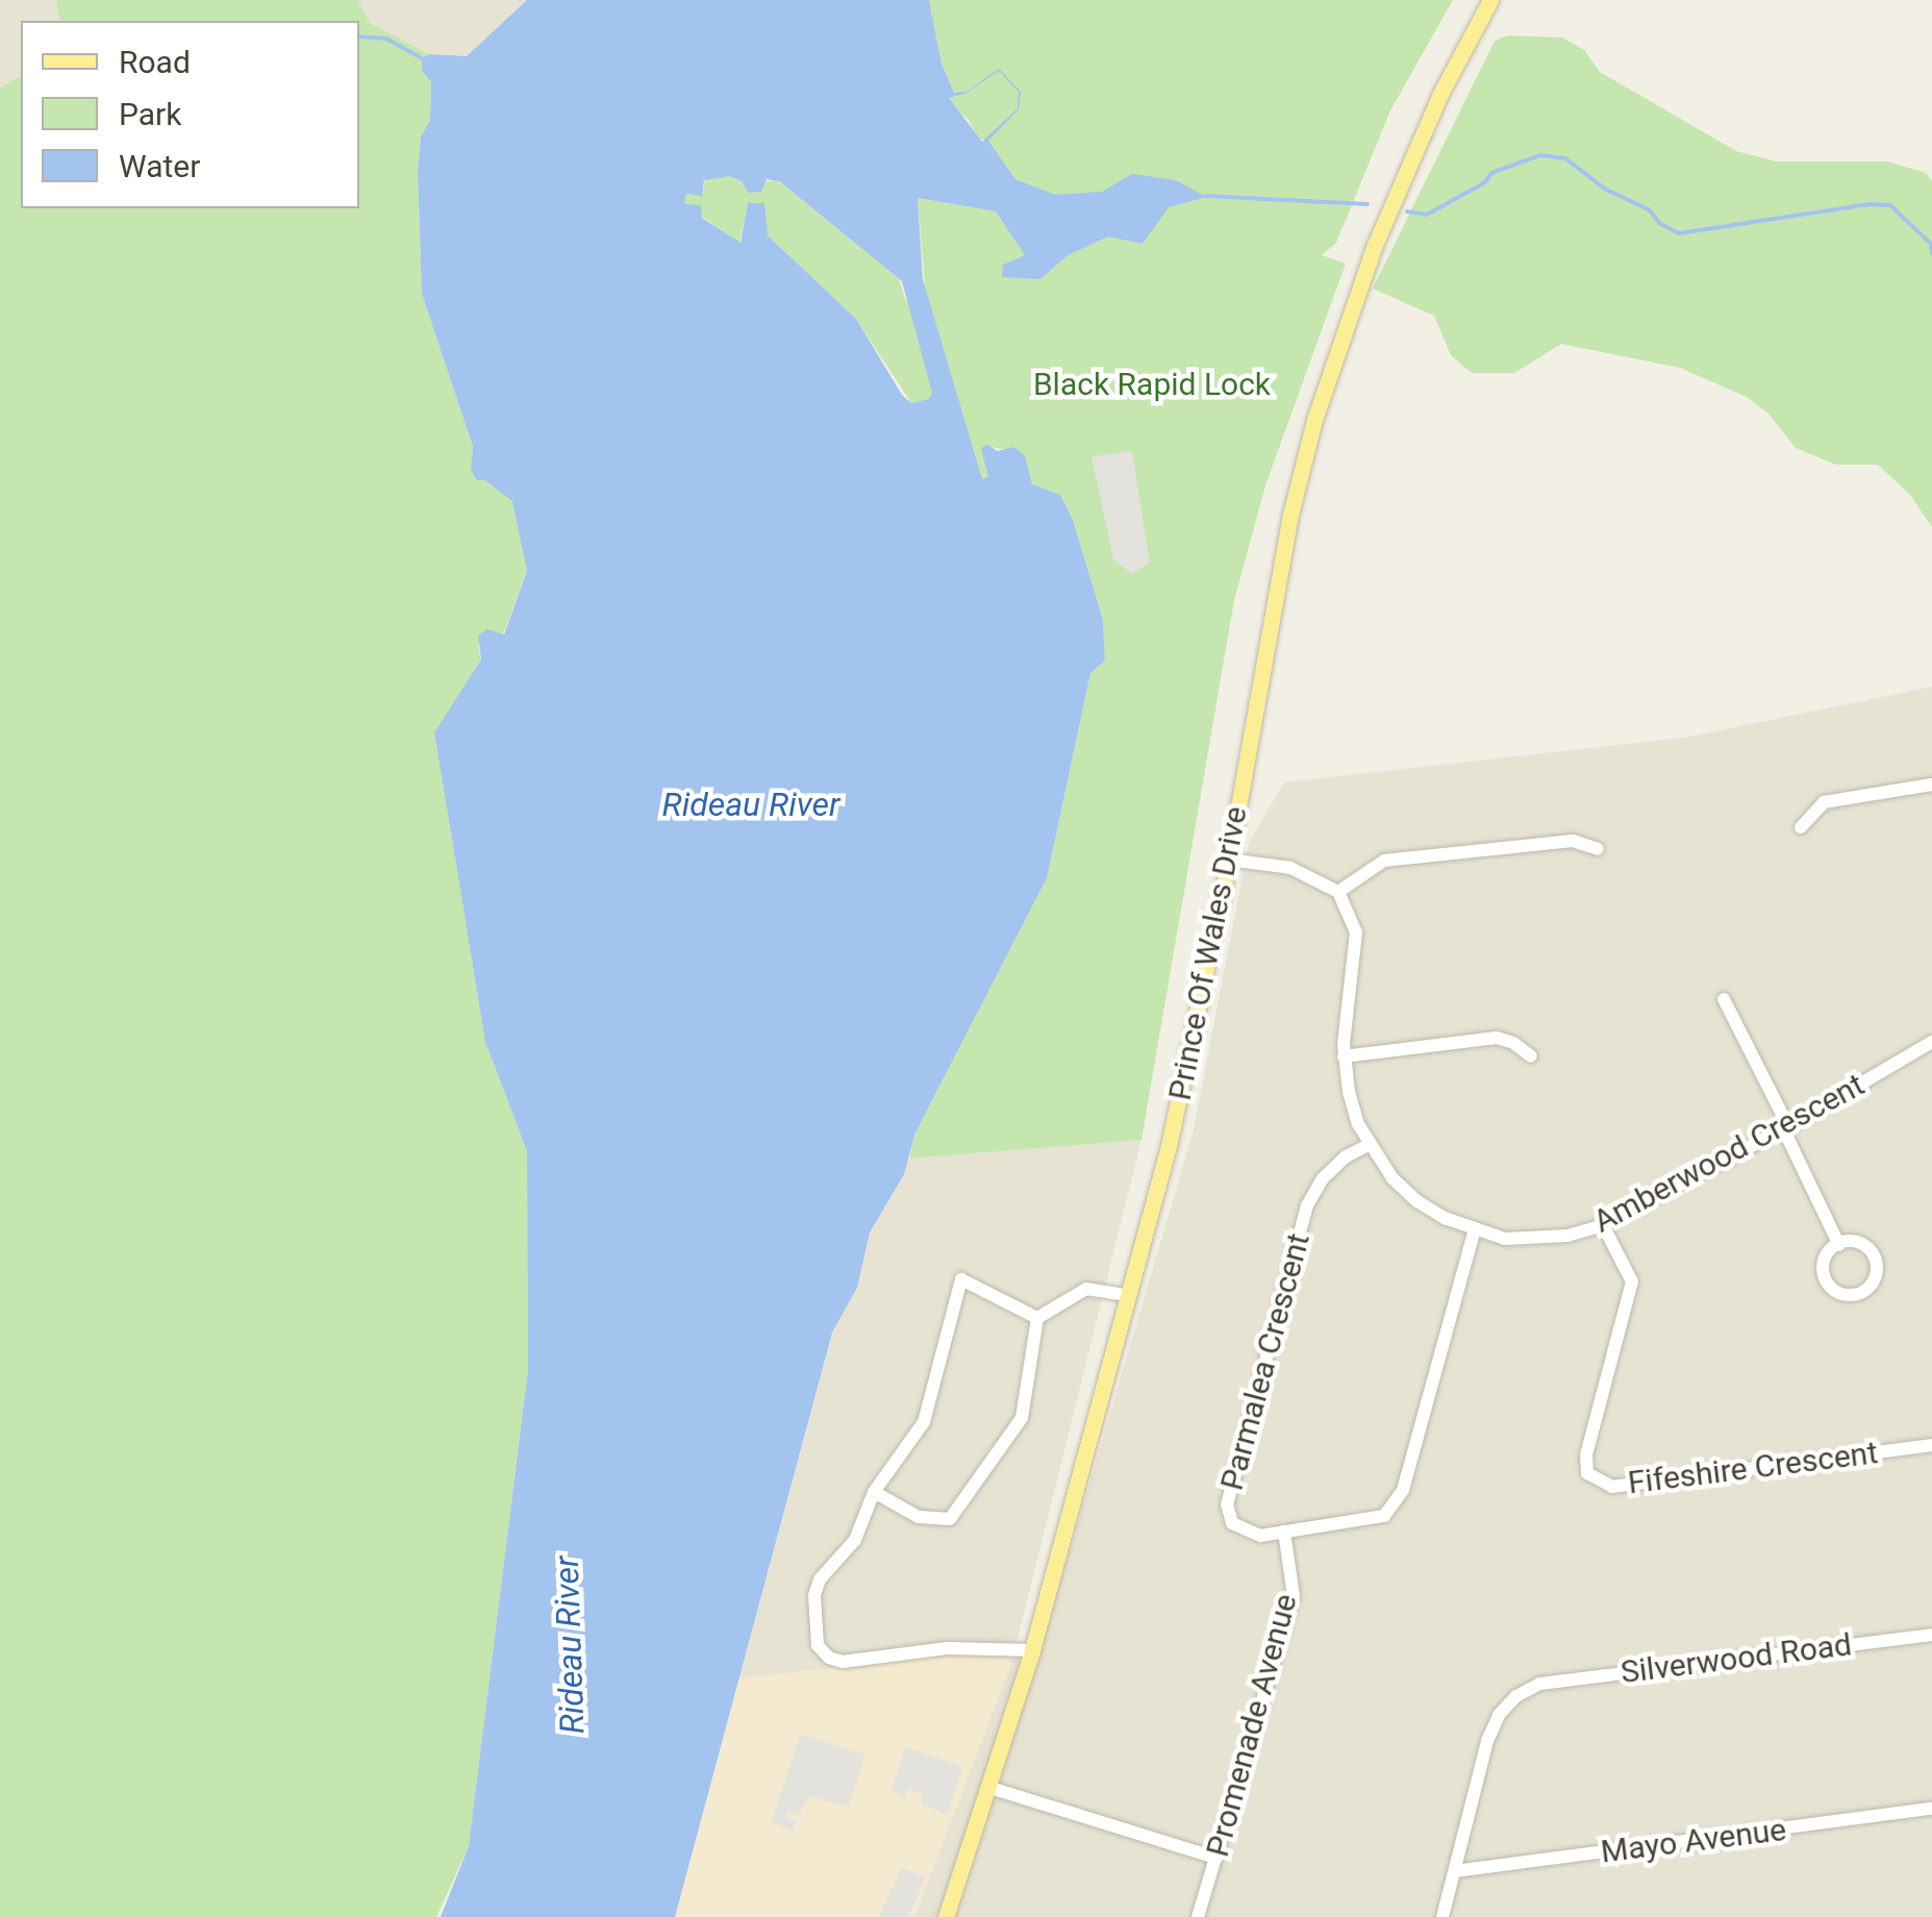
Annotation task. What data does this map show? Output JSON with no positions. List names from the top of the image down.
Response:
{
  "streets": {
    "main road": ["Prince Of Wales Drive"],
    "street": [
      "Amberwood Crescent",
      "Parmalea Crescent",
      "Fifeshire Crescent",
      "Silverwood Road",
      "Promenade Avenue",
      "Mayo Avenue"
    ]
  },
  "crossings": [
    ["Amberwood Crescent", "Parmalea Crescent"],
    ["Amberwood Crescent", "Fifeshire Crescent"],
    ["Parmalea Crescent", "Promenade Avenue"],
    ["Silverwood Road", "Mayo Avenue"]
  ],
  "water": ["Rideau River"],
  "parks": ["Black Rapid Lock"],
  "legend": ["Road", "Park", "Water"]
}
